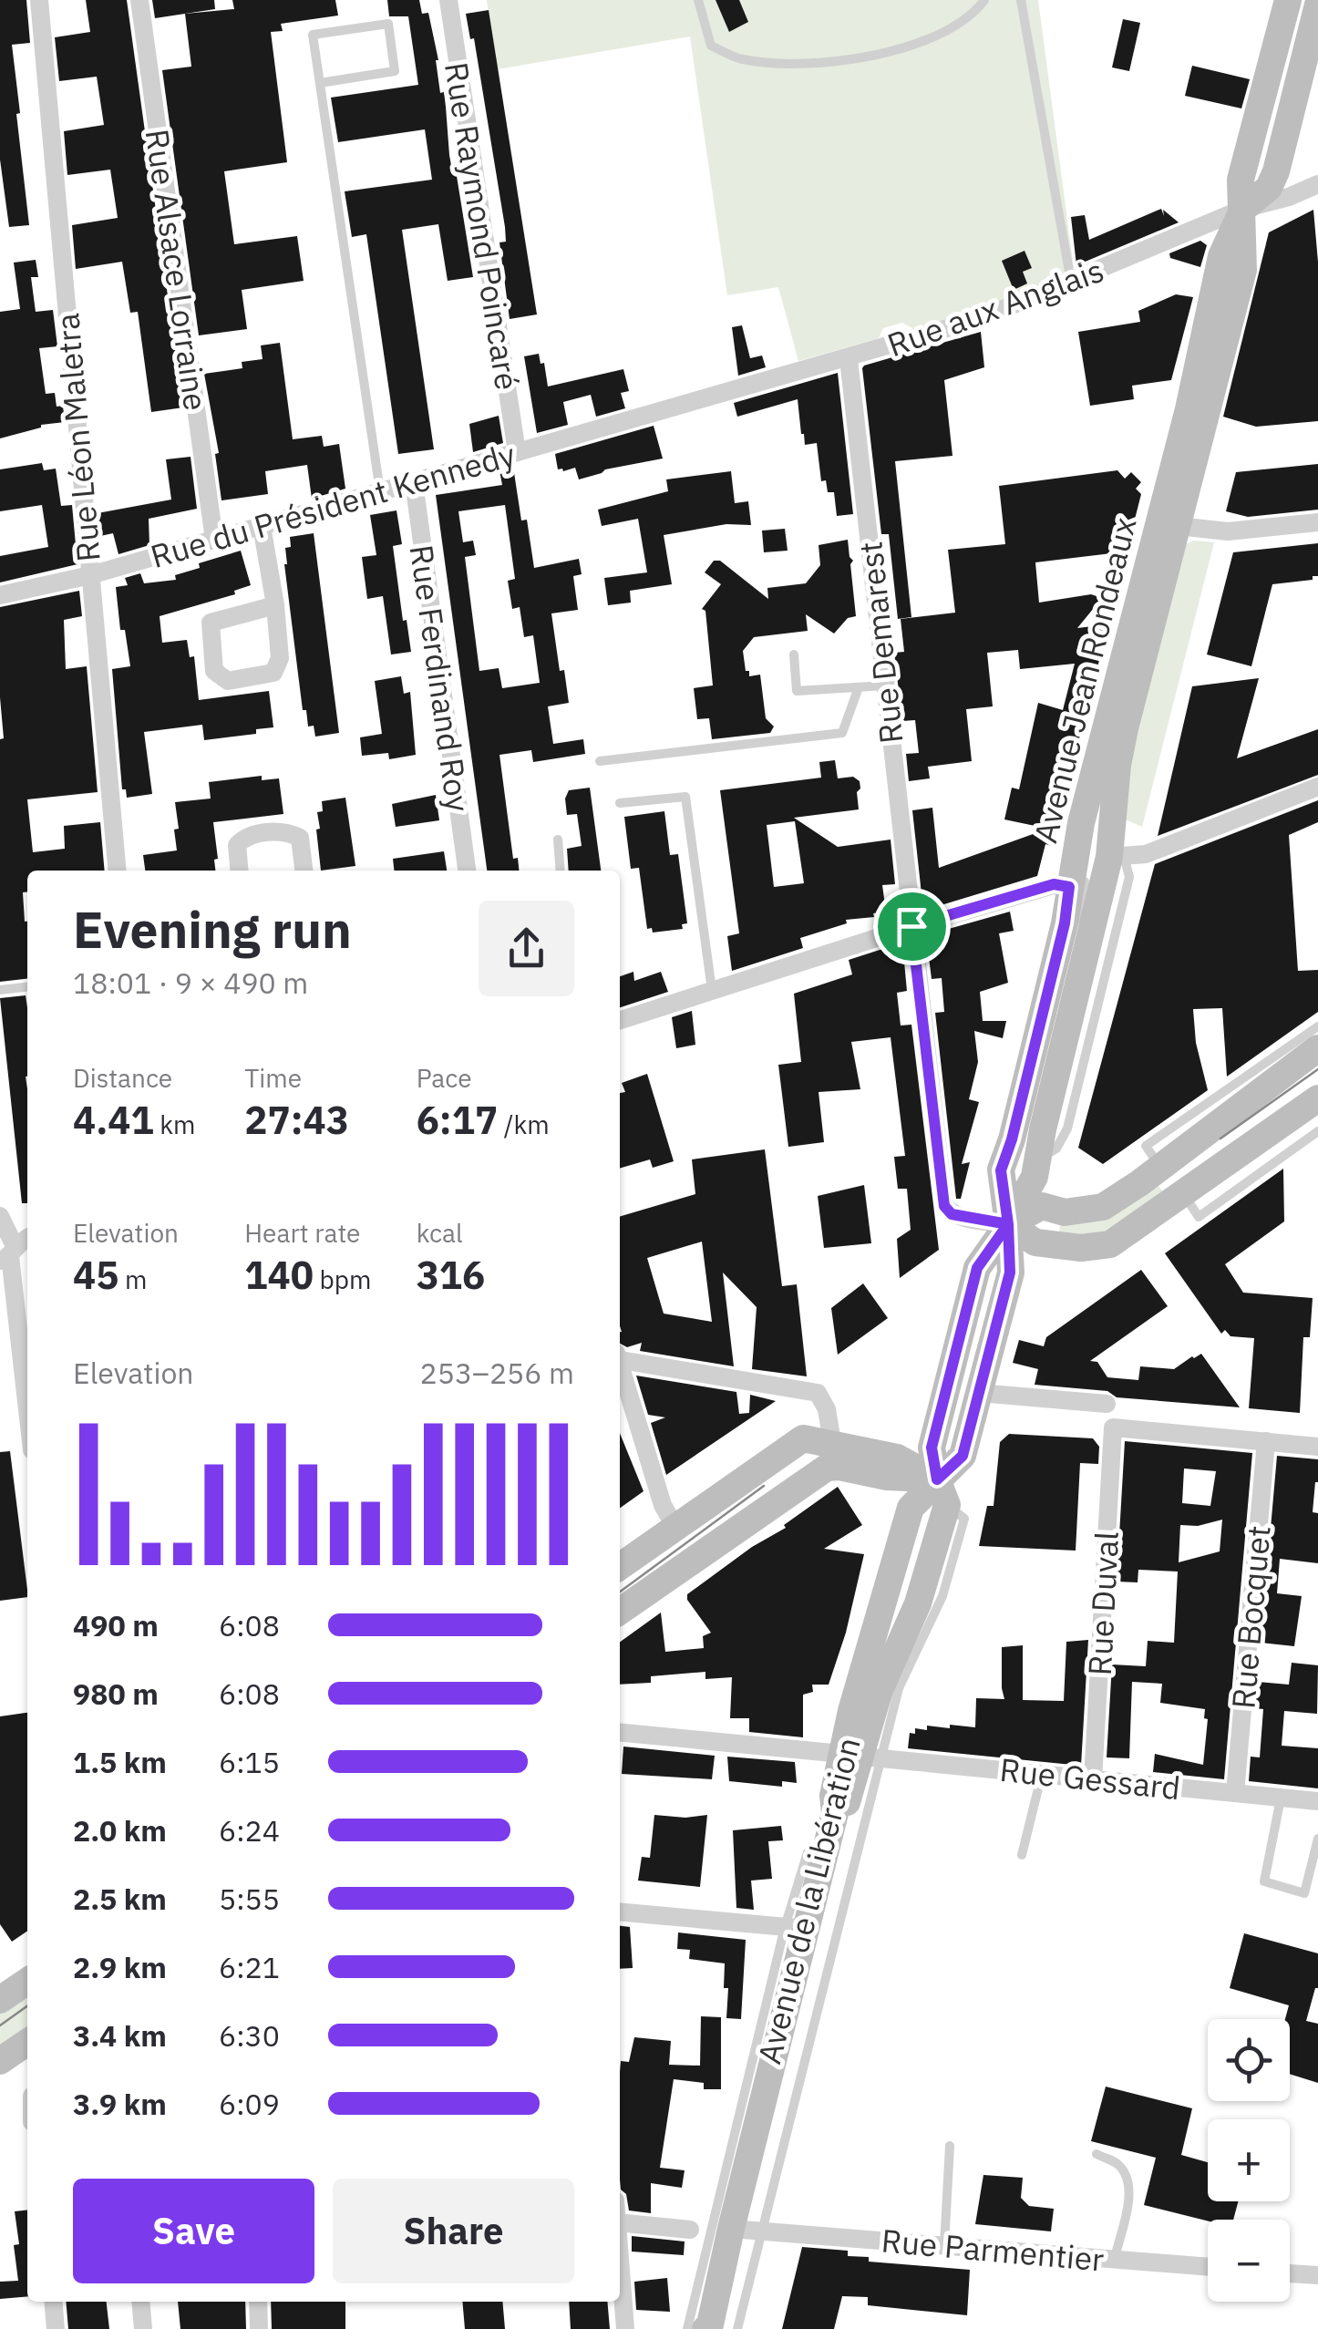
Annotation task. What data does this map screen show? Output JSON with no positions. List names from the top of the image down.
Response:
{
  "streets": {
    "main road": ["Avenue Jean Rondeaux", "Avenue de la Libération"],
    "street": [
      "Rue Raymond Poincaré",
      "Rue Alsace Lorraine",
      "Rue aux Anglais",
      "Rue Léon Maletra",
      "Rue du Président Kennedy",
      "Rue Demarest",
      "Rue Ferdinand Roy",
      "Rue Duval",
      "Rue Bocquet",
      "Rue Gessard",
      "Rue Parmentier"
    ]
  },
  "crossings": [
    ["Rue Raymond Poincaré", "Rue du Président Kennedy"],
    ["Rue Alsace Lorraine", "Rue du Président Kennedy"],
    ["Rue aux Anglais", "Rue du Président Kennedy"],
    ["Rue aux Anglais", "Rue Demarest"],
    ["Rue aux Anglais", "Avenue Jean Rondeaux"],
    ["Rue Léon Maletra", "Rue du Président Kennedy"],
    ["Rue du Président Kennedy", "Rue Ferdinand Roy"],
    ["Rue Demarest", "Avenue Jean Rondeaux"],
    ["Rue Demarest", "Avenue de la Libération"],
    ["Avenue Jean Rondeaux", "Avenue de la Libération"],
    ["Rue Duval", "Rue Bocquet"],
    ["Rue Duval", "Rue Gessard"],
    ["Rue Bocquet", "Rue Gessard"],
    ["Rue Gessard", "Avenue de la Libération"],
    ["Avenue de la Libération", "Rue Parmentier"]
  ],
  "page": {
    "heading": ["Evening run", "18:01 · 9 × 490 m"],
    "stats": [
      ["Distance", "4.41 km"],
      ["Time", "27:43"],
      ["Pace", "6:17 /km"],
      ["Elevation", "45 m"],
      ["Heart rate", "140 bpm"],
      ["kcal", "316"]
    ],
    "chart": ["Elevation", "253–256 m"],
    "list": [
      {
        "name": "490 m",
        "note": "6:08"
      },
      {
        "name": "980 m",
        "note": "6:08"
      },
      {
        "name": "1.5 km",
        "note": "6:15"
      },
      {
        "name": "2.0 km",
        "note": "6:24"
      },
      {
        "name": "2.5 km",
        "note": "5:55"
      },
      {
        "name": "2.9 km",
        "note": "6:21"
      },
      {
        "name": "3.4 km",
        "note": "6:30"
      },
      {
        "name": "3.9 km",
        "note": "6:09"
      }
    ],
    "map_buttons": ["+", "−"],
    "buttons": ["Save", "Share"]
  }
}
